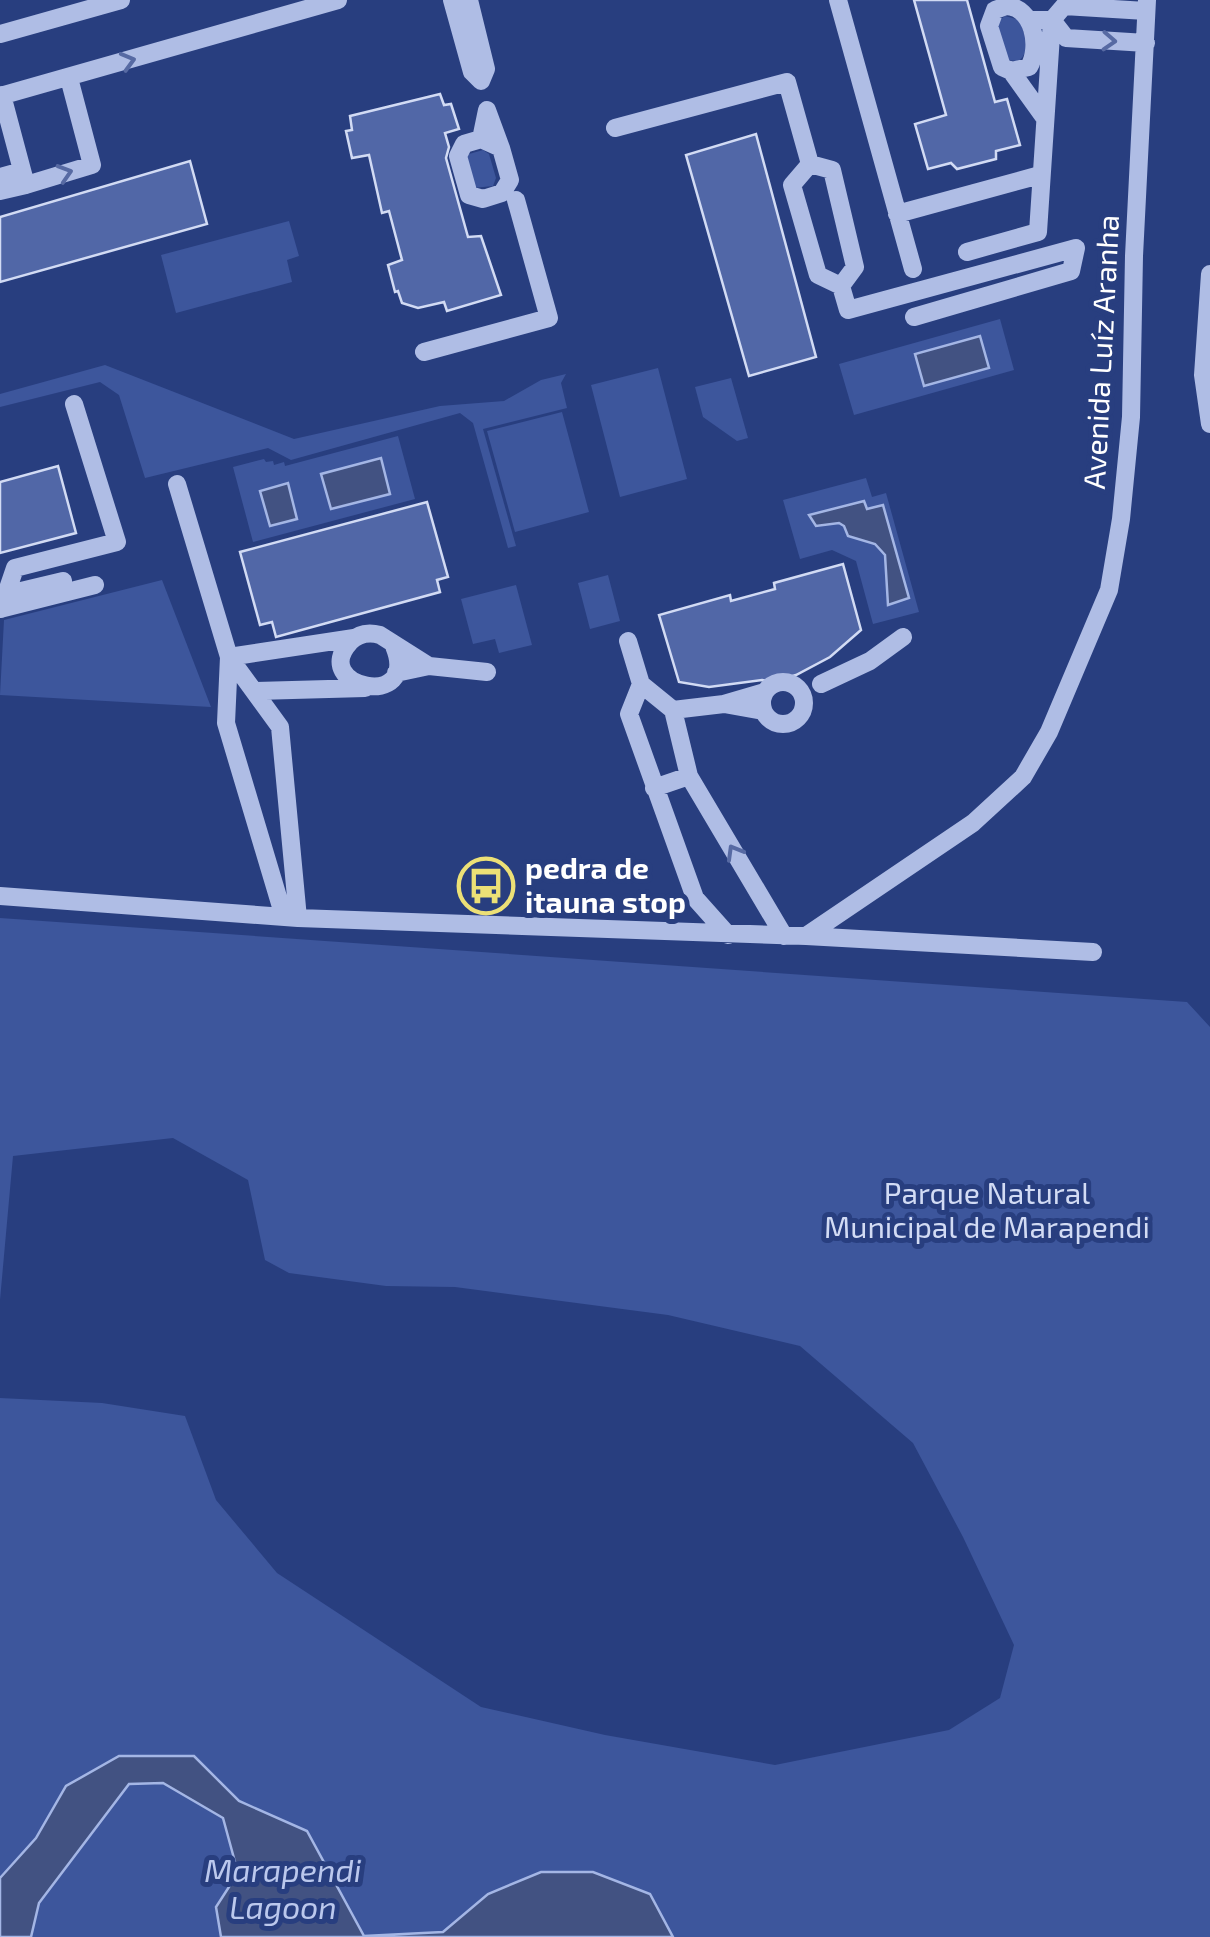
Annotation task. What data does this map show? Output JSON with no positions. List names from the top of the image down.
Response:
{
  "streets": {
    "street": ["Avenida Luíz Aranha"]
  },
  "water": ["Marapendi Lagoon"],
  "parks": ["Parque Natural Municipal de Marapendi"],
  "places": {
    "bus stop": ["pedra de itauna stop"]
  }
}
